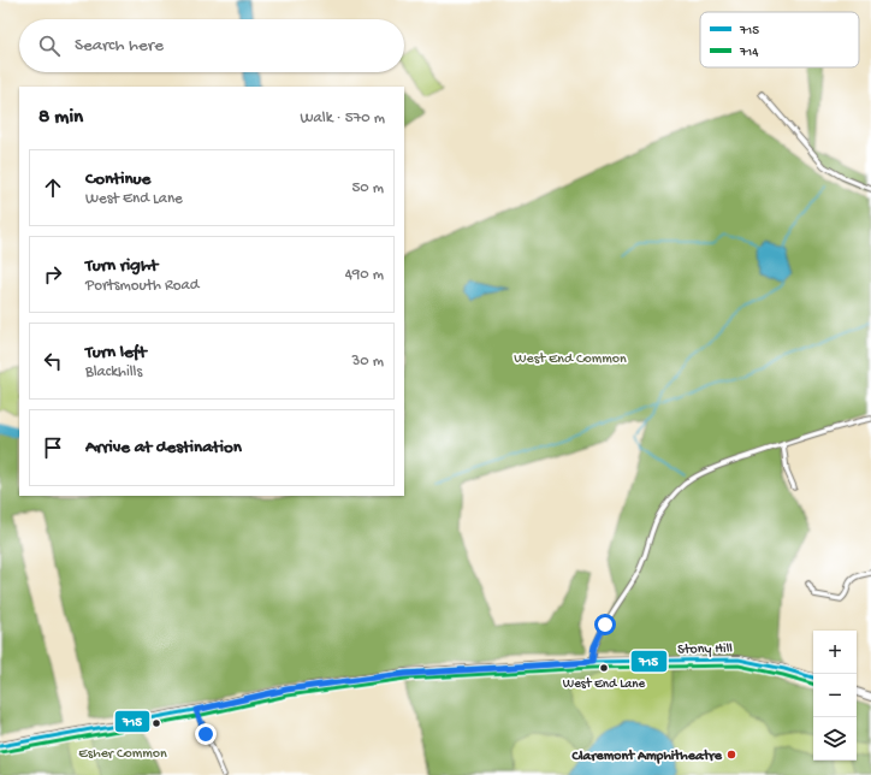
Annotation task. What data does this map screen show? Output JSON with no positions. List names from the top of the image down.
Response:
{
  "streets": {
    "main road": ["Stony Hill"]
  },
  "parks": ["West End Common", "Esher Common"],
  "places": ["West End Lane", "Claremont Amphitheatre"],
  "lines": ["transit line 715", "transit line 714"],
  "legend": ["715", "714"],
  "page": {
    "search": "Search here",
    "heading": ["8 min", "Walk · 570 m"],
    "list": [
      ["Continue", "West End Lane", "50 m"],
      ["Turn right", "Portsmouth Road", "490 m"],
      ["Turn left", "Blackhills", "30 m"],
      "Arrive at destination"
    ],
    "map_buttons": ["+", "−"]
  }
}
